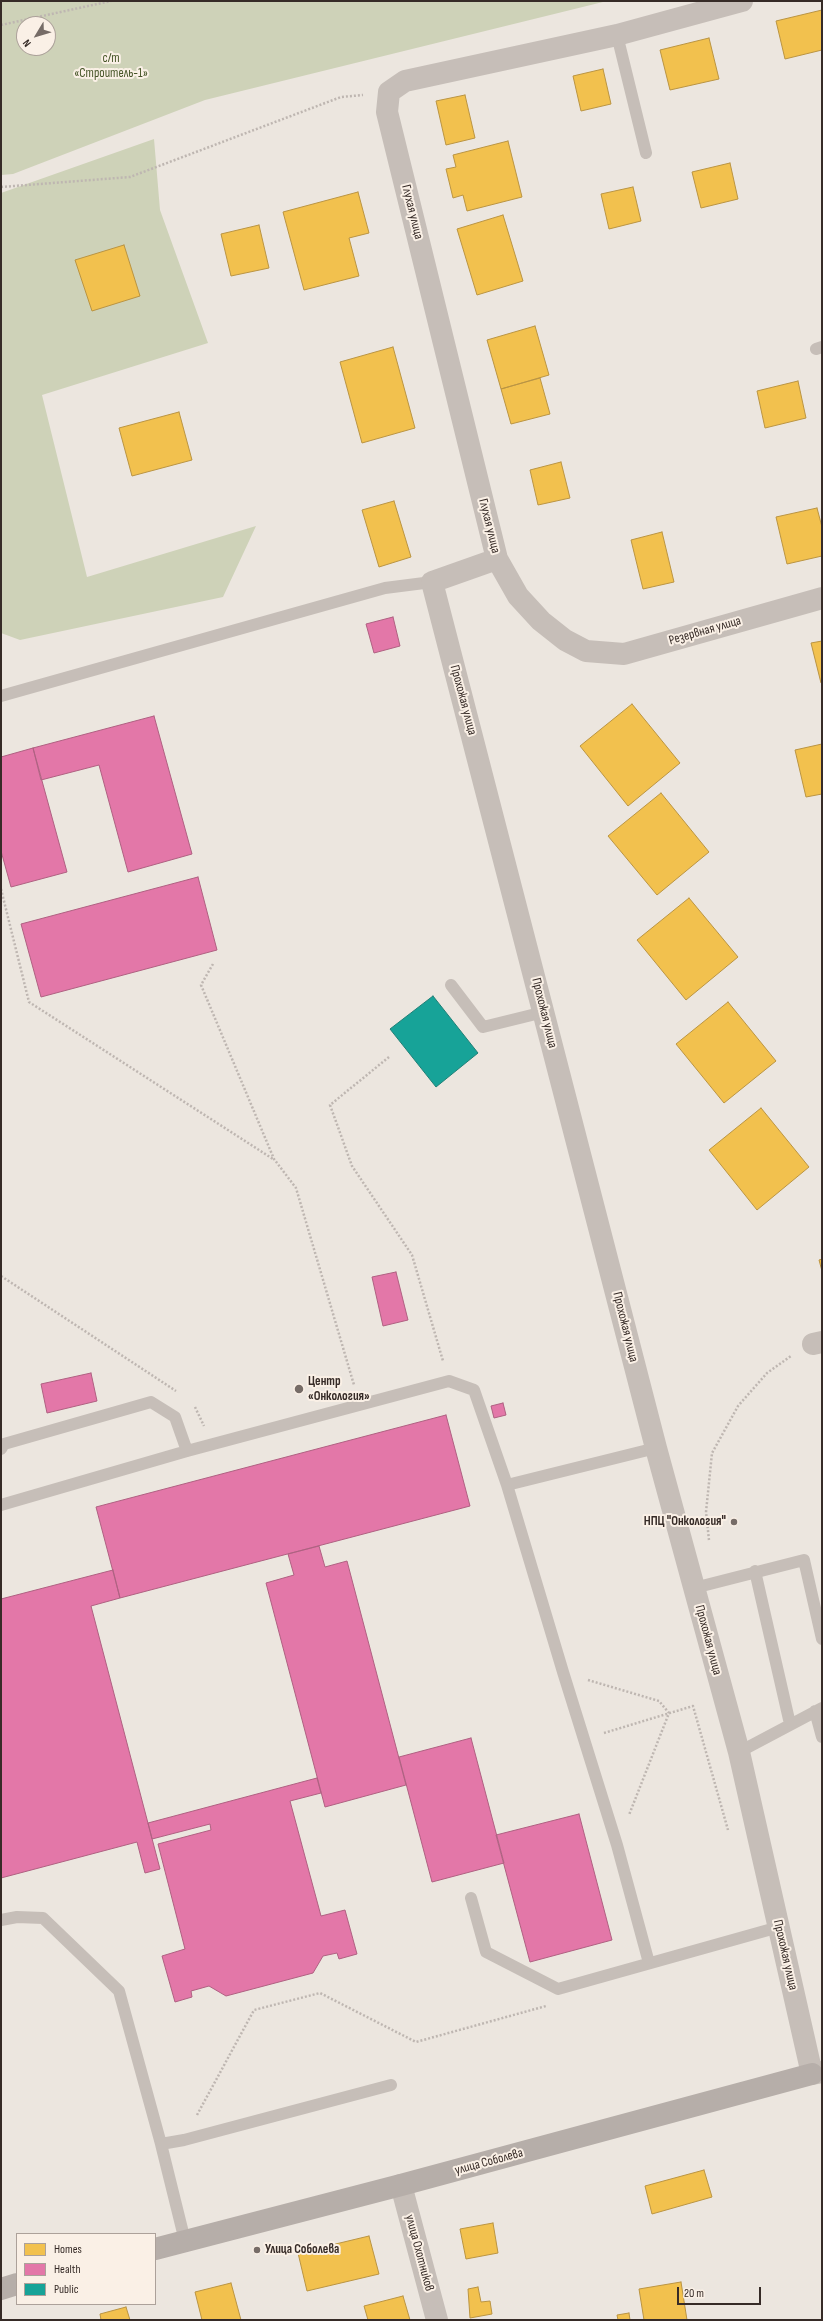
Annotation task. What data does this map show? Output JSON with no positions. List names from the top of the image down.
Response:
{
  "streets": {
    "street": [
      "Глухая улица",
      "Резервная улица",
      "Прохожая улица",
      "улица Соболева",
      "улица Охотников"
    ]
  },
  "crossings": [
    ["Глухая улица", "Резервная улица"],
    ["Прохожая улица", "улица Соболева"],
    ["улица Соболева", "улица Охотников"]
  ],
  "parks": ["с/т «Строитель-1»"],
  "places": ["Центр «Онкология»", "НПЦ \"Онкология\"", "Улица Соболева"],
  "legend": ["Homes", "Health", "Public"],
  "scale_bar": "20 m",
  "north": "bottom left"
}
